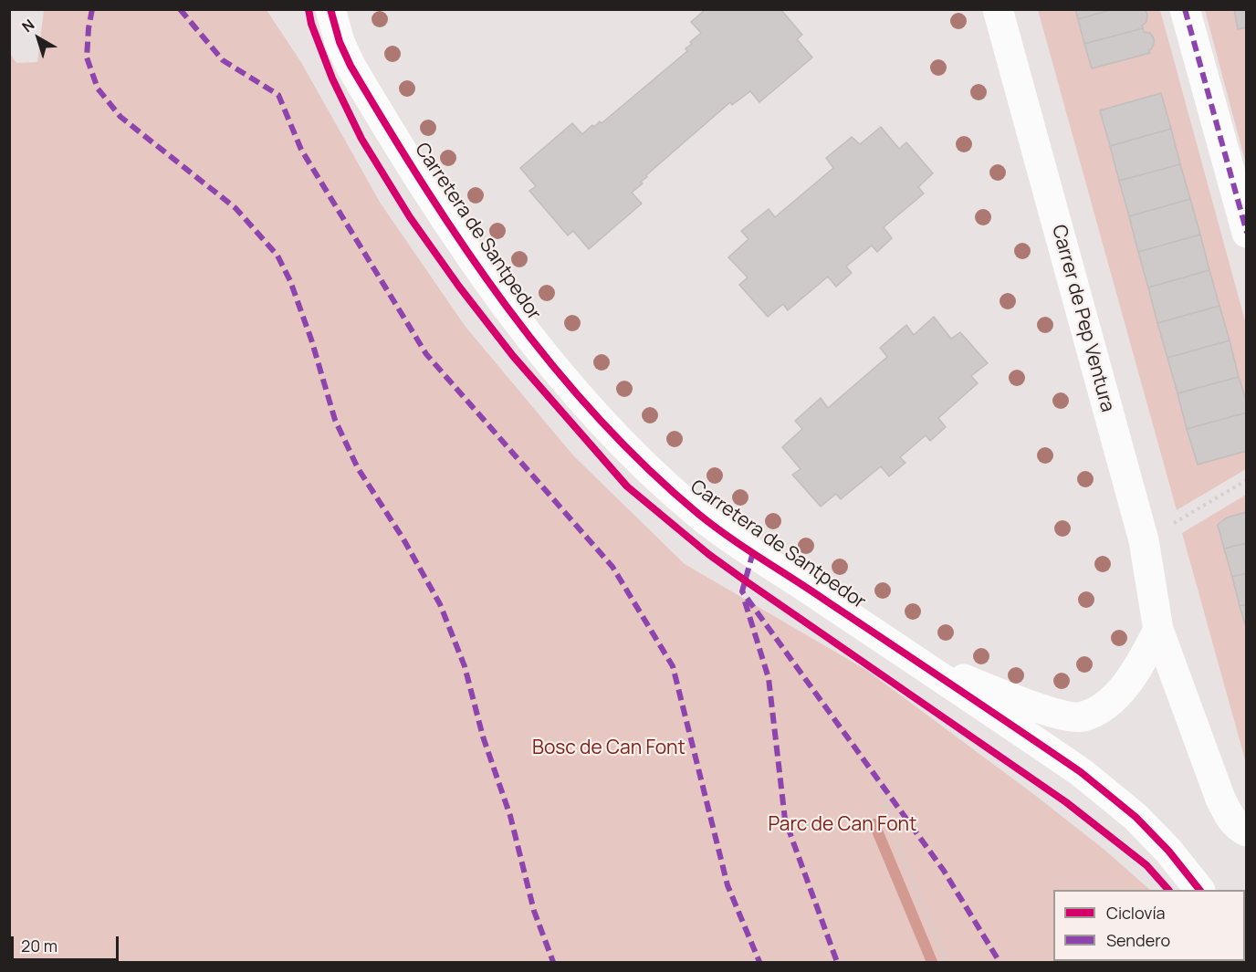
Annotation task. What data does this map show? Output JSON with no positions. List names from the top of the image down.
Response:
{
  "streets": {
    "street": ["Carretera de Santpedor", "Carrer de Pep Ventura"]
  },
  "parks": ["Bosc de Can Font", "Parc de Can Font"],
  "legend": ["Ciclovía", "Sendero"],
  "scale_bar": "20 m",
  "north": "top left"
}
